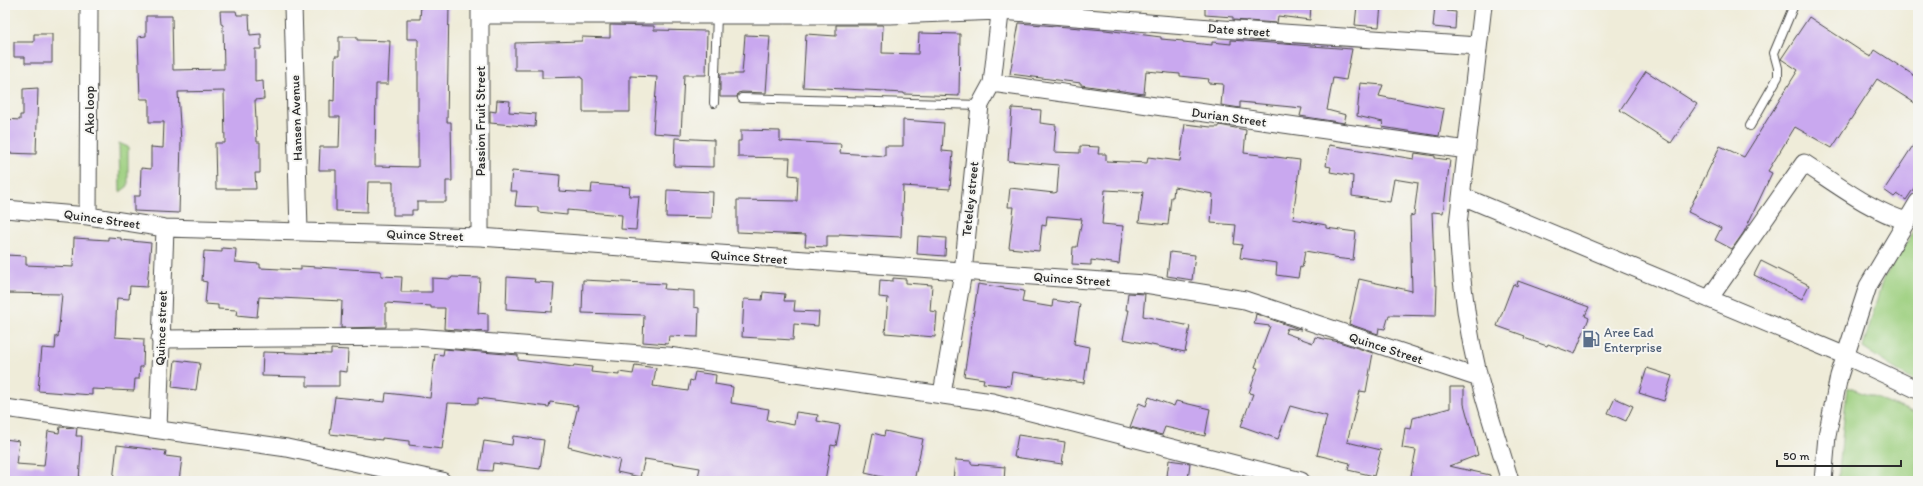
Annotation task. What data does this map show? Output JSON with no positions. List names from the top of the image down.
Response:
{
  "streets": {
    "street": [
      "Date street",
      "Ako loop",
      "Durian Street",
      "Hansen Avenue",
      "Passion Fruit Street",
      "Teteley street",
      "Quince Street",
      "Quince street"
    ]
  },
  "crossings": [
    ["Date street", "Passion Fruit Street"],
    ["Date street", "Teteley street"],
    ["Ako loop", "Quince Street"],
    ["Durian Street", "Teteley street"],
    ["Hansen Avenue", "Quince Street"],
    ["Passion Fruit Street", "Quince Street"],
    ["Teteley street", "Quince Street"],
    ["Quince Street", "Quince street"]
  ],
  "places": {
    "fuel station": ["Aree Ead Enterprise"]
  },
  "scale_bar": "50 m"
}
